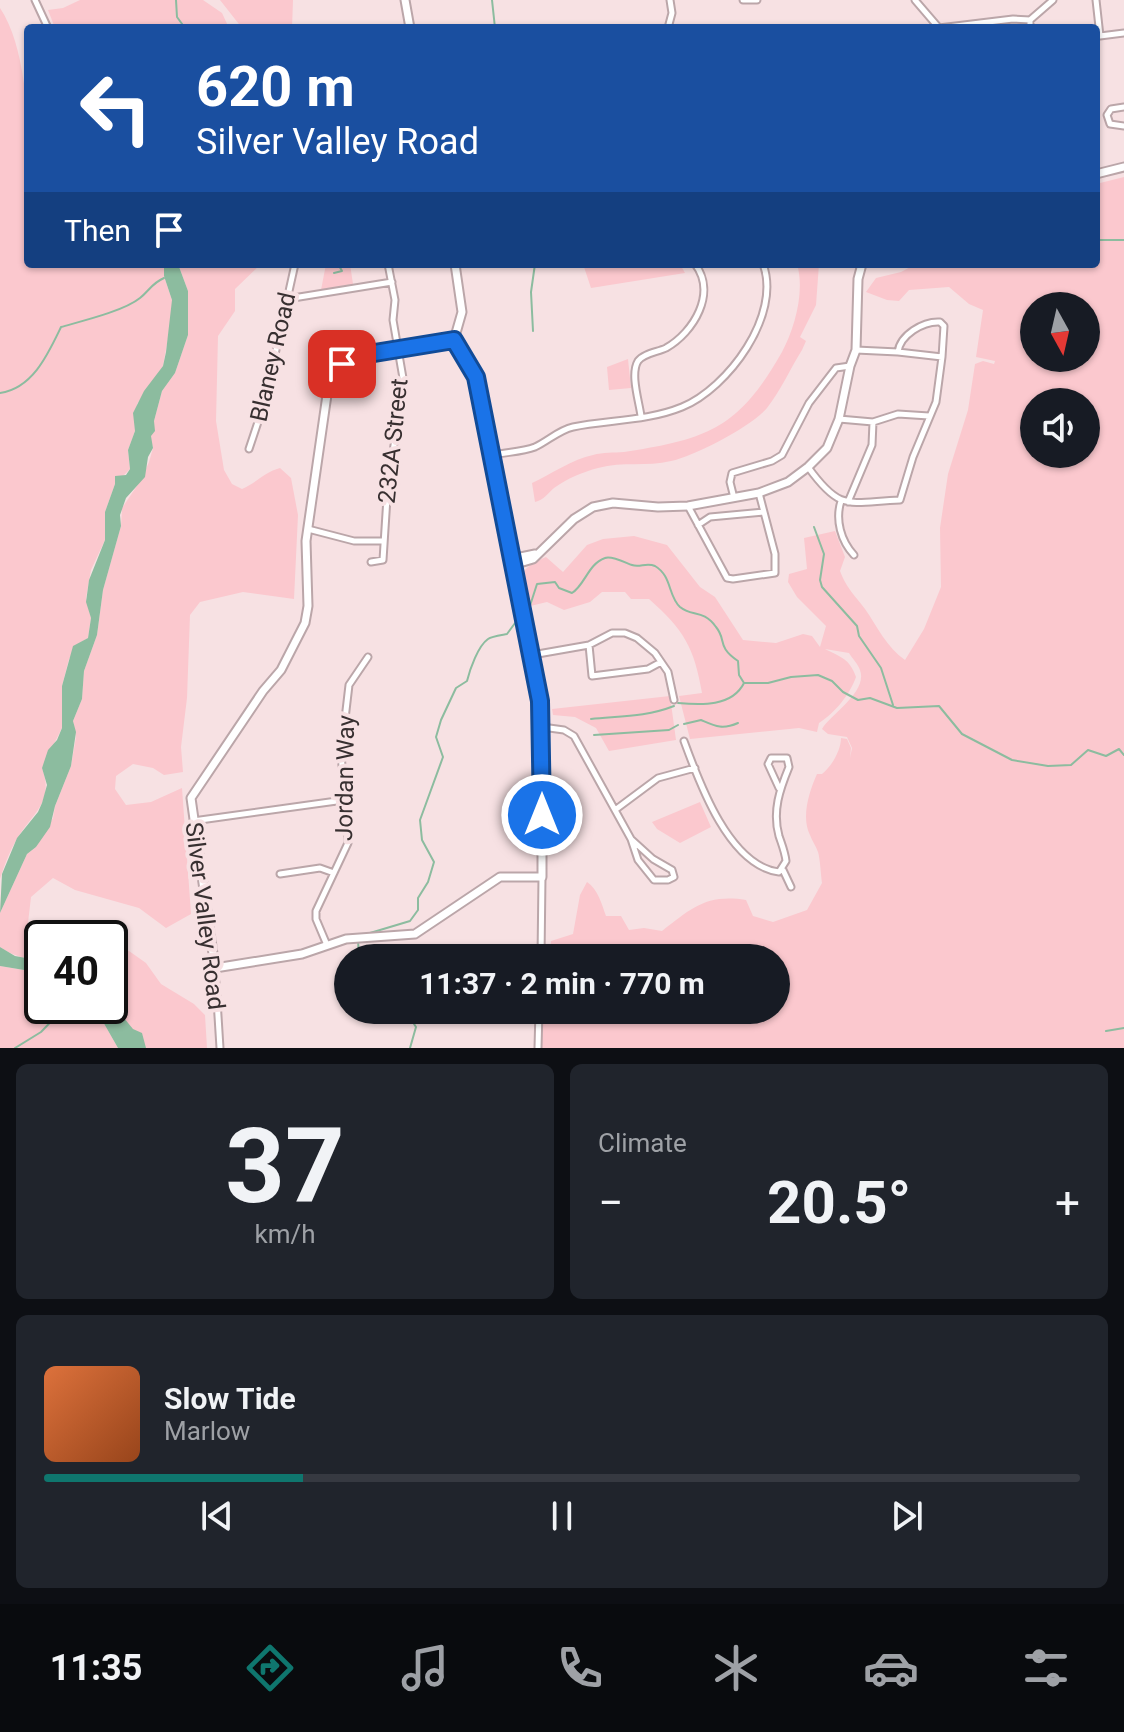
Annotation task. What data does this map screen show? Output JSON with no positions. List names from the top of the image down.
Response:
{
  "streets": {
    "street": [
      "Blaney Road",
      "232A Street",
      "Jordan Way",
      "Silver Valley Road"
    ]
  },
  "crossings": [
    ["232A Street", "Silver Valley Road"]
  ],
  "north": "bottom",
  "page": {
    "turn": ["620 m", "Silver Valley Road"],
    "then": "Then",
    "limit": "40",
    "trip": "11:37 · 2 min · 770 m",
    "tile": [
      ["37", "km/h"],
      "Climate"
    ],
    "heat": ["−", "20.5°", "+"],
    "song": ["Slow Tide", "Marlow"],
    "tabs": "11:35"
  }
}
